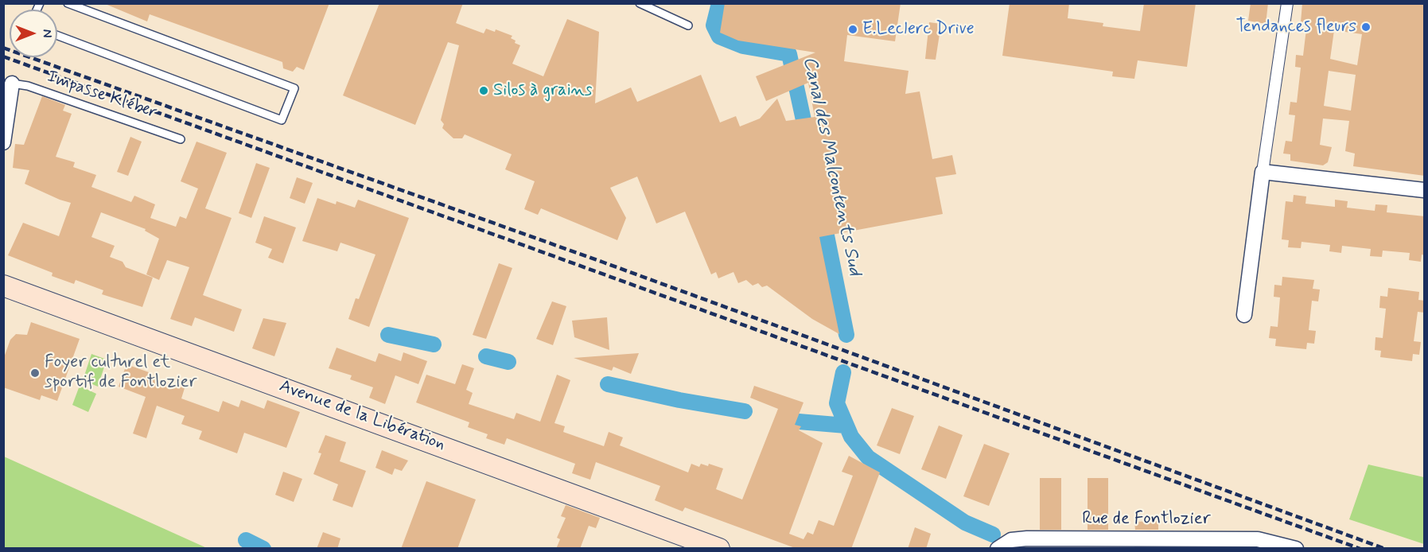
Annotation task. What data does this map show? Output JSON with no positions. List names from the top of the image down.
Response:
{
  "streets": {
    "main road": ["Avenue de la Libération"],
    "street": ["Rue de Fontlozier"],
    "lane": ["Impasse Kléber"]
  },
  "water": ["Canal des Malcontents Sud"],
  "places": [
    "Tendances fleurs",
    "E.Leclerc Drive",
    "Silos à grains",
    "Foyer culturel et sportif de Fontlozier"
  ],
  "north": "right"
}
